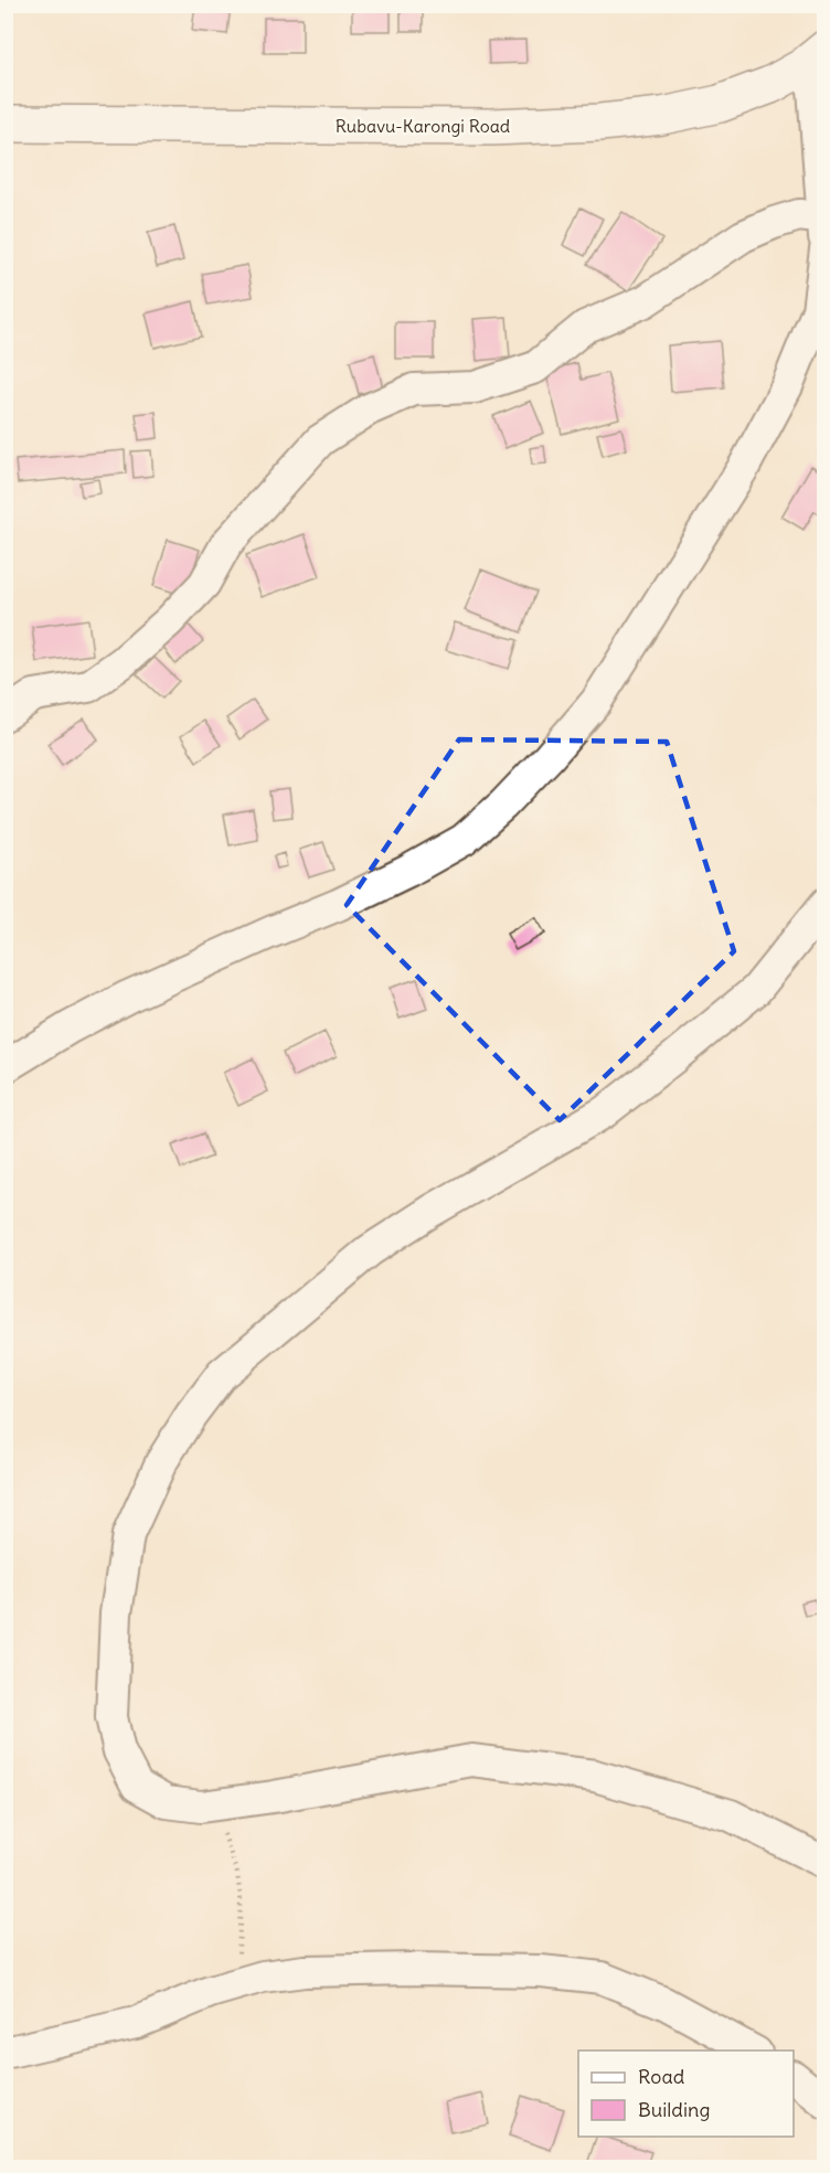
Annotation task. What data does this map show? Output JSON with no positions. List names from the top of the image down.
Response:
{
  "streets": {
    "highway": ["Rubavu-Karongi Road"]
  },
  "legend": ["Road", "Building"]
}
